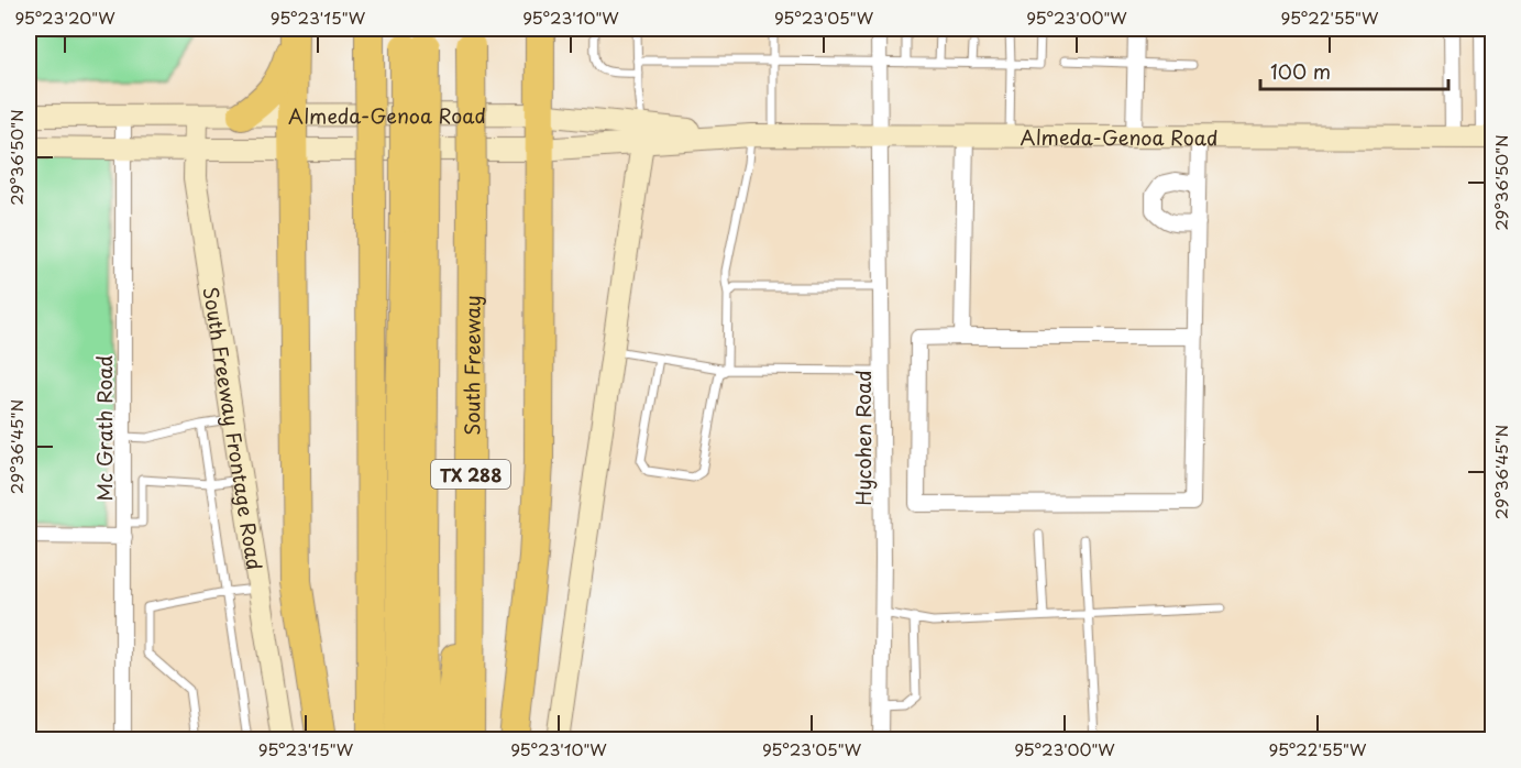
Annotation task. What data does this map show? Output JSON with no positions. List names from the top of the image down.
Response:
{
  "streets": {
    "highway": ["South Freeway", "TX 288"],
    "main road": ["Almeda-Genoa Road", "South Freeway Frontage Road"],
    "street": ["Mc Grath Road", "Hycohen Road"]
  },
  "crossings": [
    ["Almeda-Genoa Road", "Mc Grath Road"],
    ["Almeda-Genoa Road", "South Freeway Frontage Road"],
    ["Almeda-Genoa Road", "Hycohen Road"]
  ],
  "scale_bar": "100 m",
  "coordinates": [
    "95°23'20\"W",
    "95°23'15\"W",
    "95°23'10\"W",
    "95°23'05\"W",
    "95°23'00\"W",
    "95°22'55\"W",
    "29°36'50\"N",
    "29°36'45\"N"
  ]
}
